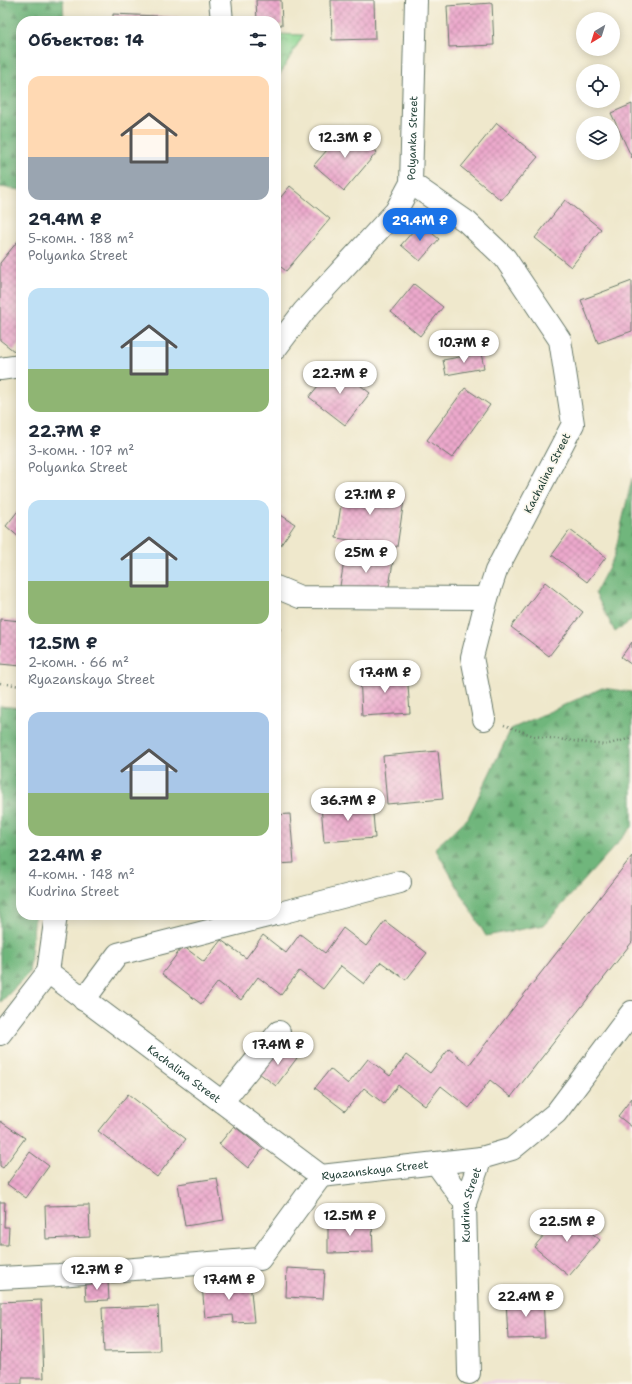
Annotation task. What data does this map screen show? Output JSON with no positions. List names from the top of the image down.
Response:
{
  "streets": {
    "street": [
      "Polyanka Street",
      "Kachalina Street",
      "Ryazanskaya Street",
      "Kudrina Street"
    ]
  },
  "crossings": [
    ["Polyanka Street", "Kachalina Street"],
    ["Kachalina Street", "Ryazanskaya Street"],
    ["Ryazanskaya Street", "Kudrina Street"]
  ],
  "north": "bottom left",
  "page": {
    "heading": "Объектов: 14",
    "list": [
      {
        "name": "29.4M ₽",
        "note": "5-комн. · 188 m² · Polyanka Street"
      },
      {
        "name": "22.7M ₽",
        "note": "3-комн. · 107 m² · Polyanka Street"
      },
      {
        "name": "12.5M ₽",
        "note": "2-комн. · 66 m² · Ryazanskaya Street"
      },
      {
        "name": "22.4M ₽",
        "note": "4-комн. · 148 m² · Kudrina Street"
      }
    ],
    "price": [
      "12.3M ₽",
      "29.4M ₽",
      "10.7M ₽",
      "22.7M ₽",
      "27.1M ₽",
      "25M ₽",
      "17.4M ₽",
      "36.7M ₽",
      "17.4M ₽",
      "12.5M ₽",
      "22.5M ₽",
      "12.7M ₽",
      "17.4M ₽",
      "22.4M ₽"
    ]
  }
}
